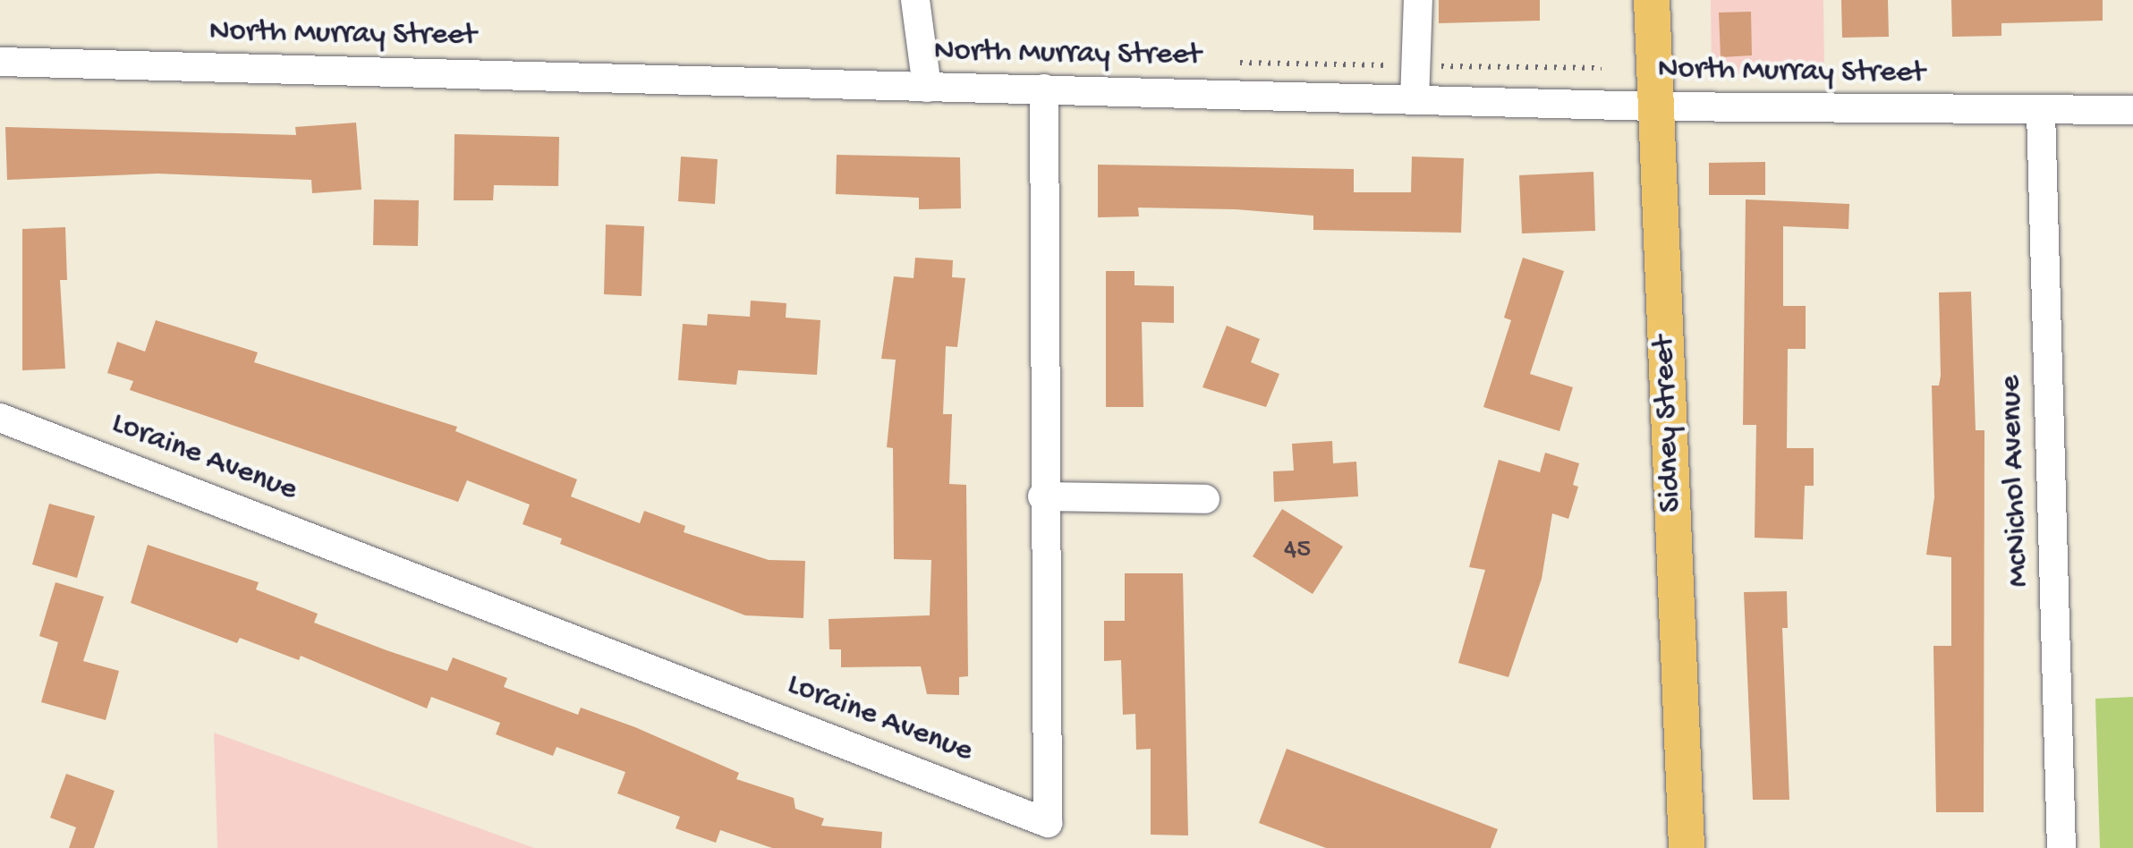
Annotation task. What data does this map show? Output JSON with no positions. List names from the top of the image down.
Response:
{
  "streets": {
    "main road": ["Sidney Street"],
    "street": ["North Murray Street", "Loraine Avenue", "McNichol Avenue"]
  },
  "crossings": [
    ["North Murray Street", "Sidney Street"],
    ["North Murray Street", "Loraine Avenue"],
    ["North Murray Street", "McNichol Avenue"]
  ],
  "house_numbers": ["45"]
}
